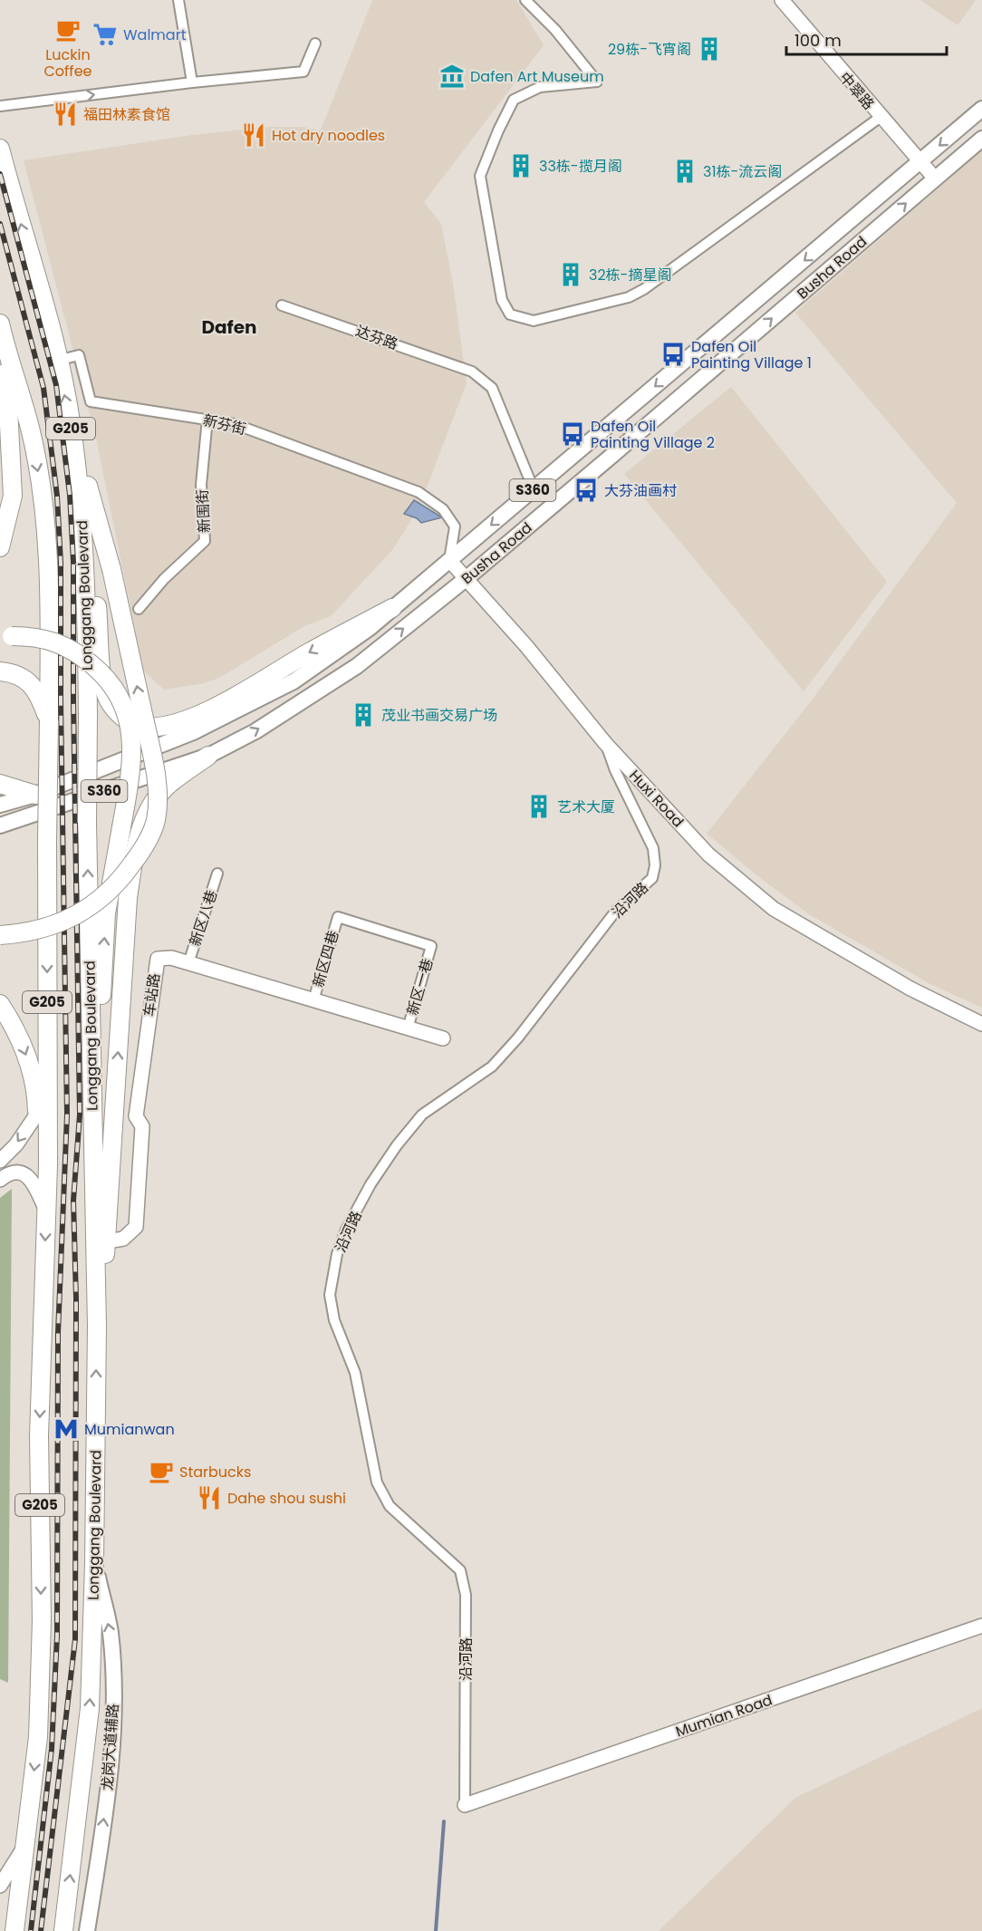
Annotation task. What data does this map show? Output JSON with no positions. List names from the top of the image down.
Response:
{
  "streets": {
    "highway": ["G205", "Longgang Boulevard"],
    "main road": ["Busha Road", "S360", "龙岗大道辅路"],
    "street": [
      "中翠路",
      "达芬路",
      "新芬街",
      "新围街",
      "Huxi Road",
      "沿河路",
      "新区八巷",
      "新区四巷",
      "新区一巷",
      "车站路",
      "Mumian Road"
    ]
  },
  "crossings": [
    ["中翠路", "Busha Road"],
    ["Busha Road", "达芬路"],
    ["Busha Road", "新芬街"],
    ["Busha Road", "S360"],
    ["Busha Road", "Huxi Road"],
    ["新芬街", "新围街"],
    ["新芬街", "Longgang Boulevard"],
    ["新芬街", "Huxi Road"],
    ["Longgang Boulevard", "龙岗大道辅路"],
    ["Huxi Road", "沿河路"],
    ["沿河路", "Mumian Road"],
    ["新区八巷", "车站路"],
    ["新区四巷", "新区一巷"],
    ["新区四巷", "车站路"],
    ["新区一巷", "车站路"]
  ],
  "one_way": ["龙岗大道辅路"],
  "districts": ["Dafen"],
  "places": {
    "cafe": ["Luckin Coffee", "Starbucks"],
    "supermarket": ["Walmart"],
    "building": [
      "29栋-飞宵阁",
      "33栋-揽月阁",
      "31栋-流云阁",
      "32栋-摘星阁",
      "茂业书画交易广场",
      "艺术大厦"
    ],
    "museum": ["Dafen Art Museum"],
    "restaurant": ["福田林素食馆", "Hot dry noodles", "Dahe shou sushi"],
    "bus stop": ["Dafen Oil Painting Village 1", "Dafen Oil Painting Village 2", "大芬油画村"],
    "metro station": ["Mumianwan"]
  },
  "scale_bar": "100 m"
}
